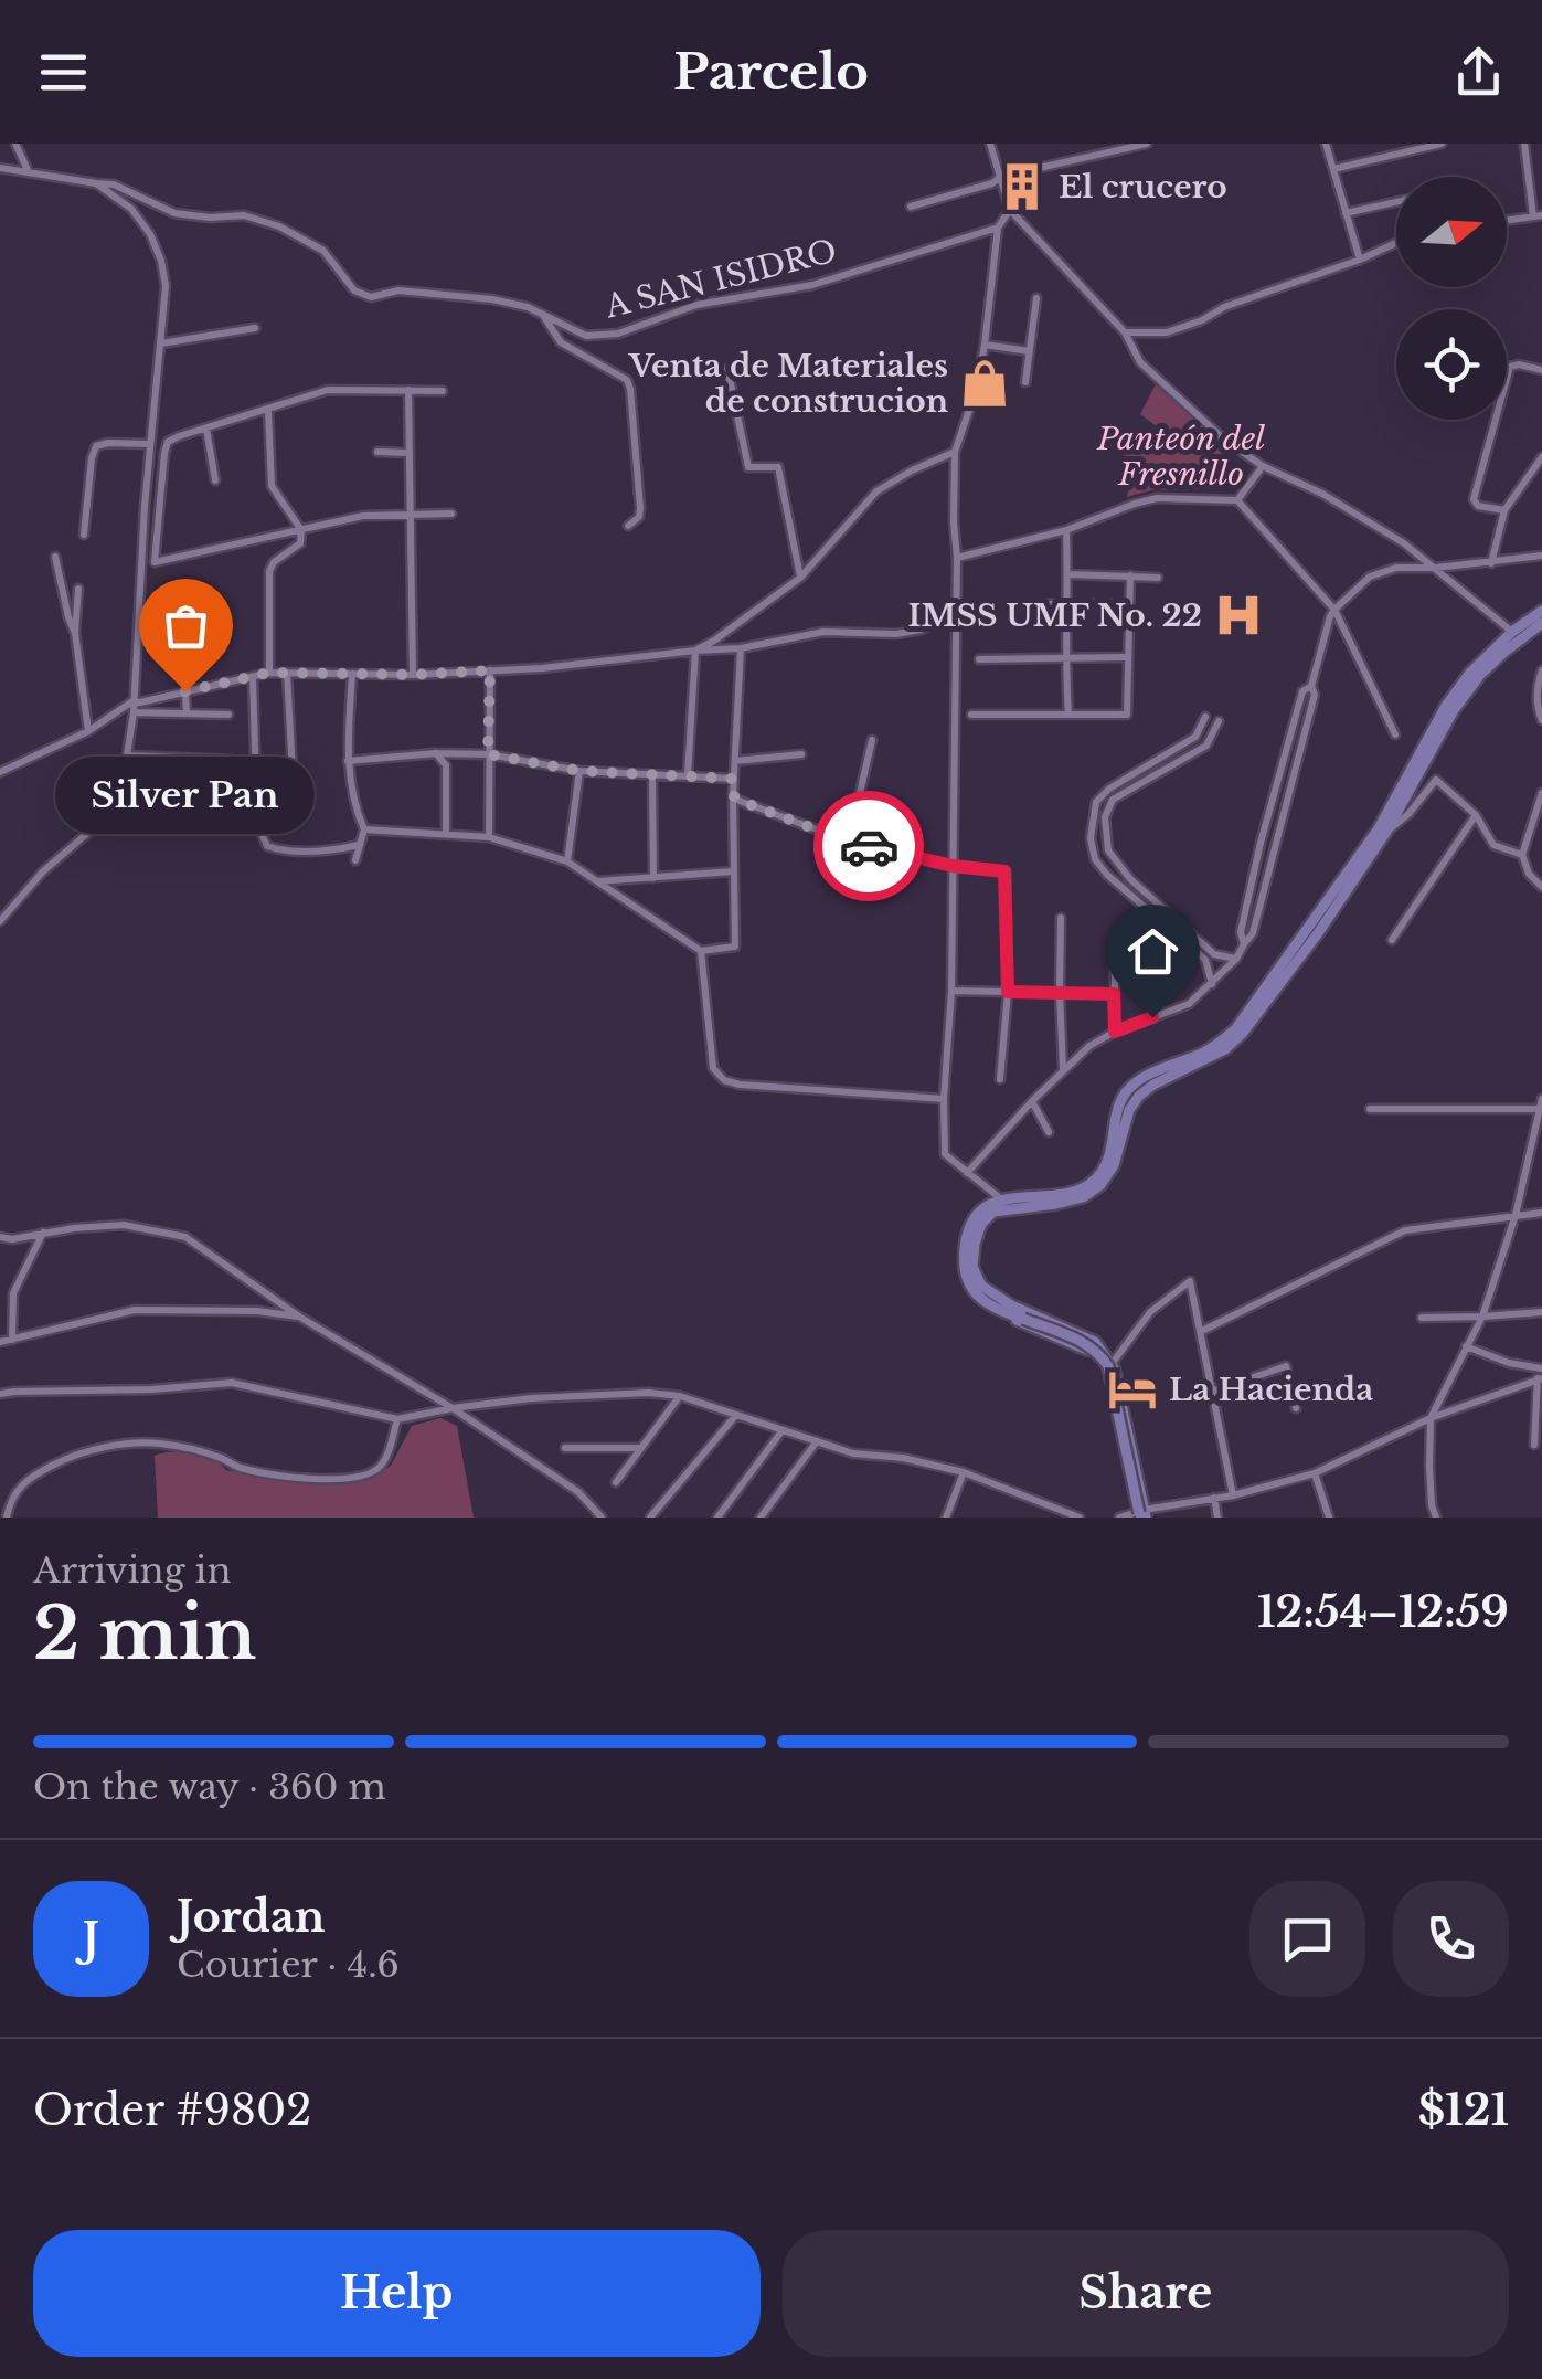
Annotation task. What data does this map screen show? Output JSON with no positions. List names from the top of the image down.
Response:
{
  "streets": {
    "street": ["A SAN ISIDRO"]
  },
  "parks": ["Panteón del Fresnillo"],
  "places": {
    "building": ["El crucero"],
    "shop": ["Venta de Materiales de construcion"],
    "hospital": ["IMSS UMF No. 22"],
    "other": ["Silver Pan"],
    "hotel": ["La Hacienda"]
  },
  "north": "right",
  "page": {
    "header": "Parcelo",
    "bubble": "Silver Pan",
    "heading": ["2 min", "Arriving in", "12:54–12:59"],
    "panel": [
      "Jordan",
      "Courier · 4.6",
      "Order #9802",
      "$121"
    ],
    "bar": "On the way · 360 m",
    "round": "J",
    "buttons": ["Help", "Share"]
  }
}
